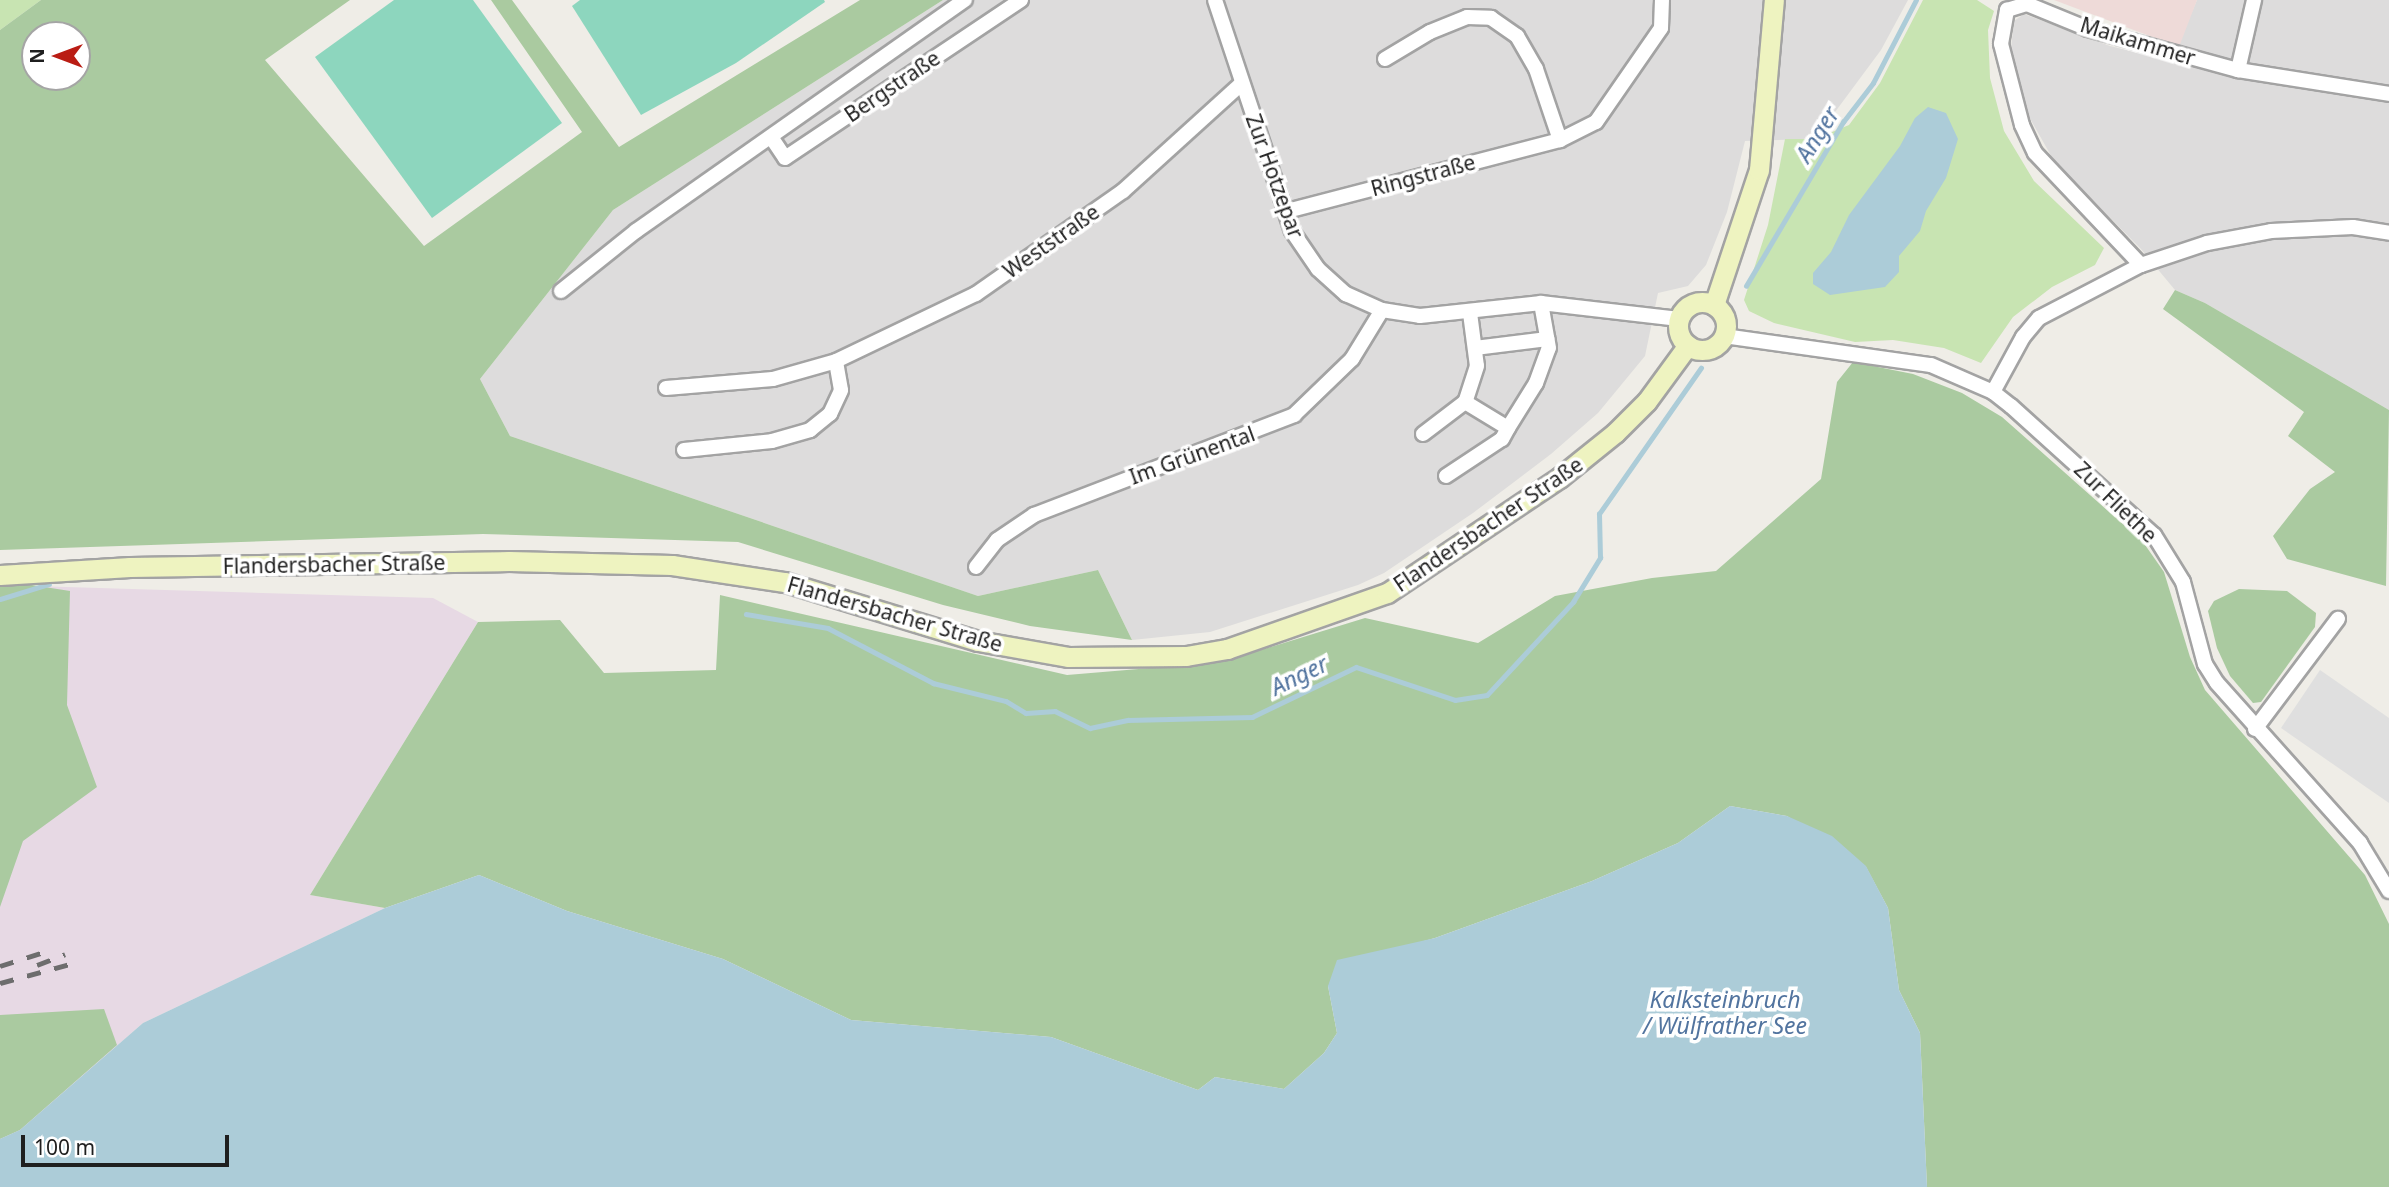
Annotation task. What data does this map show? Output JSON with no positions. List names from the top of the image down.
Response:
{
  "streets": {
    "street": [
      "Maikammer",
      "Bergstraße",
      "Ringstraße",
      "Zur Hotzepar",
      "Weststraße",
      "Im Grünental",
      "Zur Fliethe",
      "Flandersbacher Straße"
    ]
  },
  "crossings": [
    ["Ringstraße", "Zur Hotzepar"],
    ["Zur Hotzepar", "Weststraße"],
    ["Zur Hotzepar", "Im Grünental"],
    ["Zur Hotzepar", "Zur Fliethe"],
    ["Zur Hotzepar", "Flandersbacher Straße"],
    ["Zur Fliethe", "Flandersbacher Straße"]
  ],
  "water": ["Anger", "Kalksteinbruch / Wülfrather See"],
  "scale_bar": "100 m",
  "north": "left"
}
